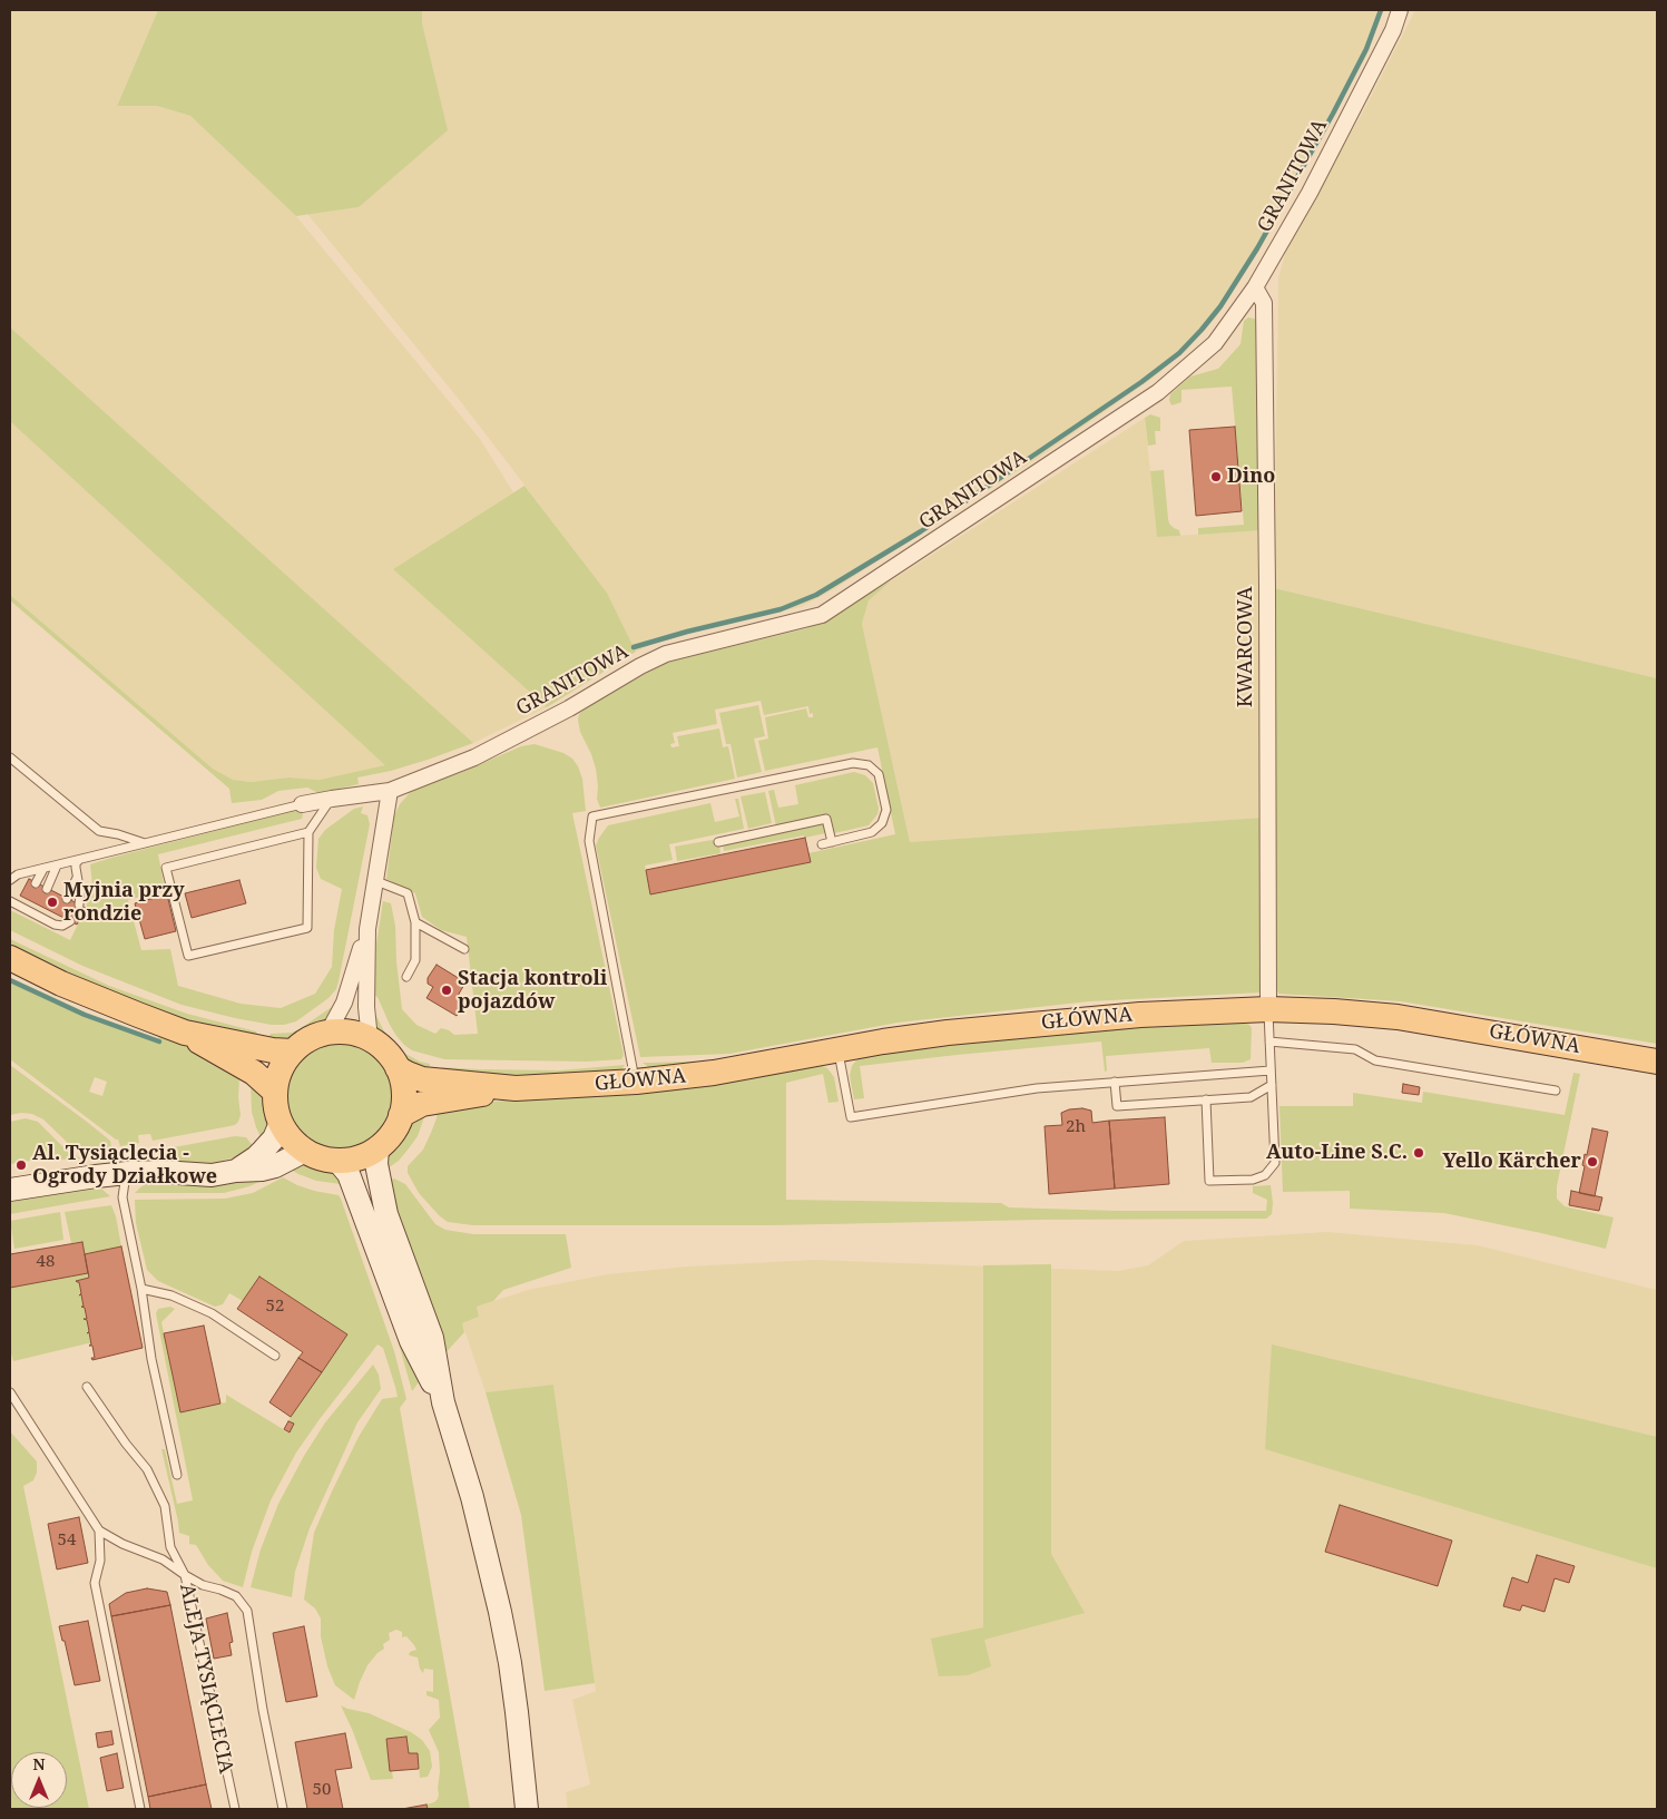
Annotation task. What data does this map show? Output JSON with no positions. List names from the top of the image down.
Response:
{
  "streets": {
    "main road": ["GŁÓWNA"],
    "street": ["GRANITOWA", "KWARCOWA"],
    "lane": ["ALEJA TYSIĄCLECIA"]
  },
  "crossings": [
    ["GRANITOWA", "KWARCOWA"],
    ["KWARCOWA", "GŁÓWNA"]
  ],
  "places": [
    "Dino",
    "Myjnia przy rondzie",
    "Stacja kontroli pojazdów",
    "Auto-Line S.C.",
    "Yello Kärcher",
    "Al. Tysiąclecia - Ogrody Działkowe"
  ],
  "house_numbers": [
    "2h",
    "48",
    "52",
    "54",
    "50"
  ],
  "north": "top"
}
